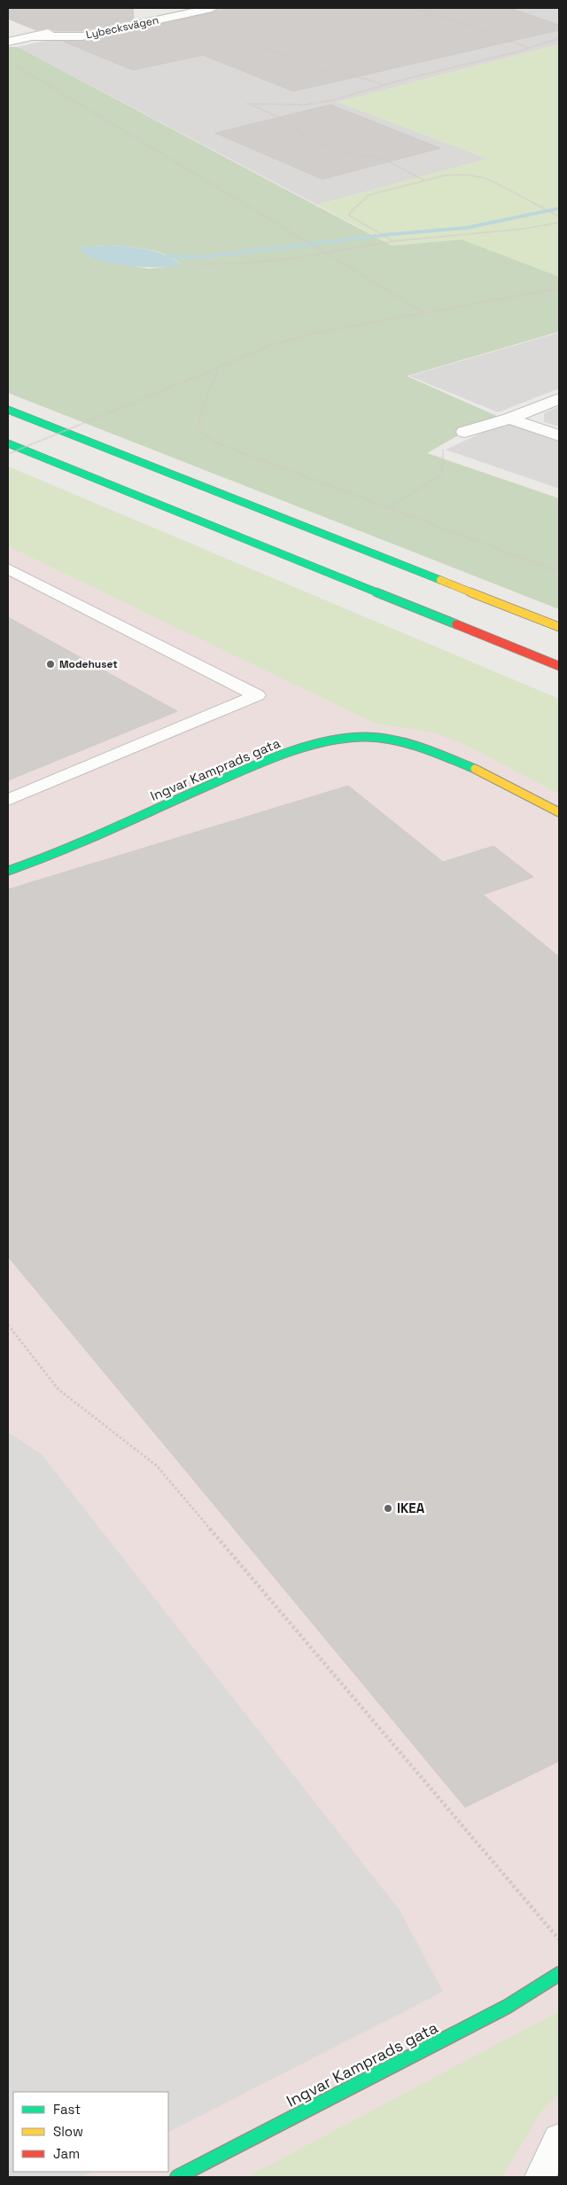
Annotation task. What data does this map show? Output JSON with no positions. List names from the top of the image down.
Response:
{
  "streets": {
    "main road": ["Ingvar Kamprads gata"],
    "street": ["Lybecksvägen"]
  },
  "places": ["Modehuset", "IKEA"],
  "legend": ["Fast", "Slow", "Jam"]
}
